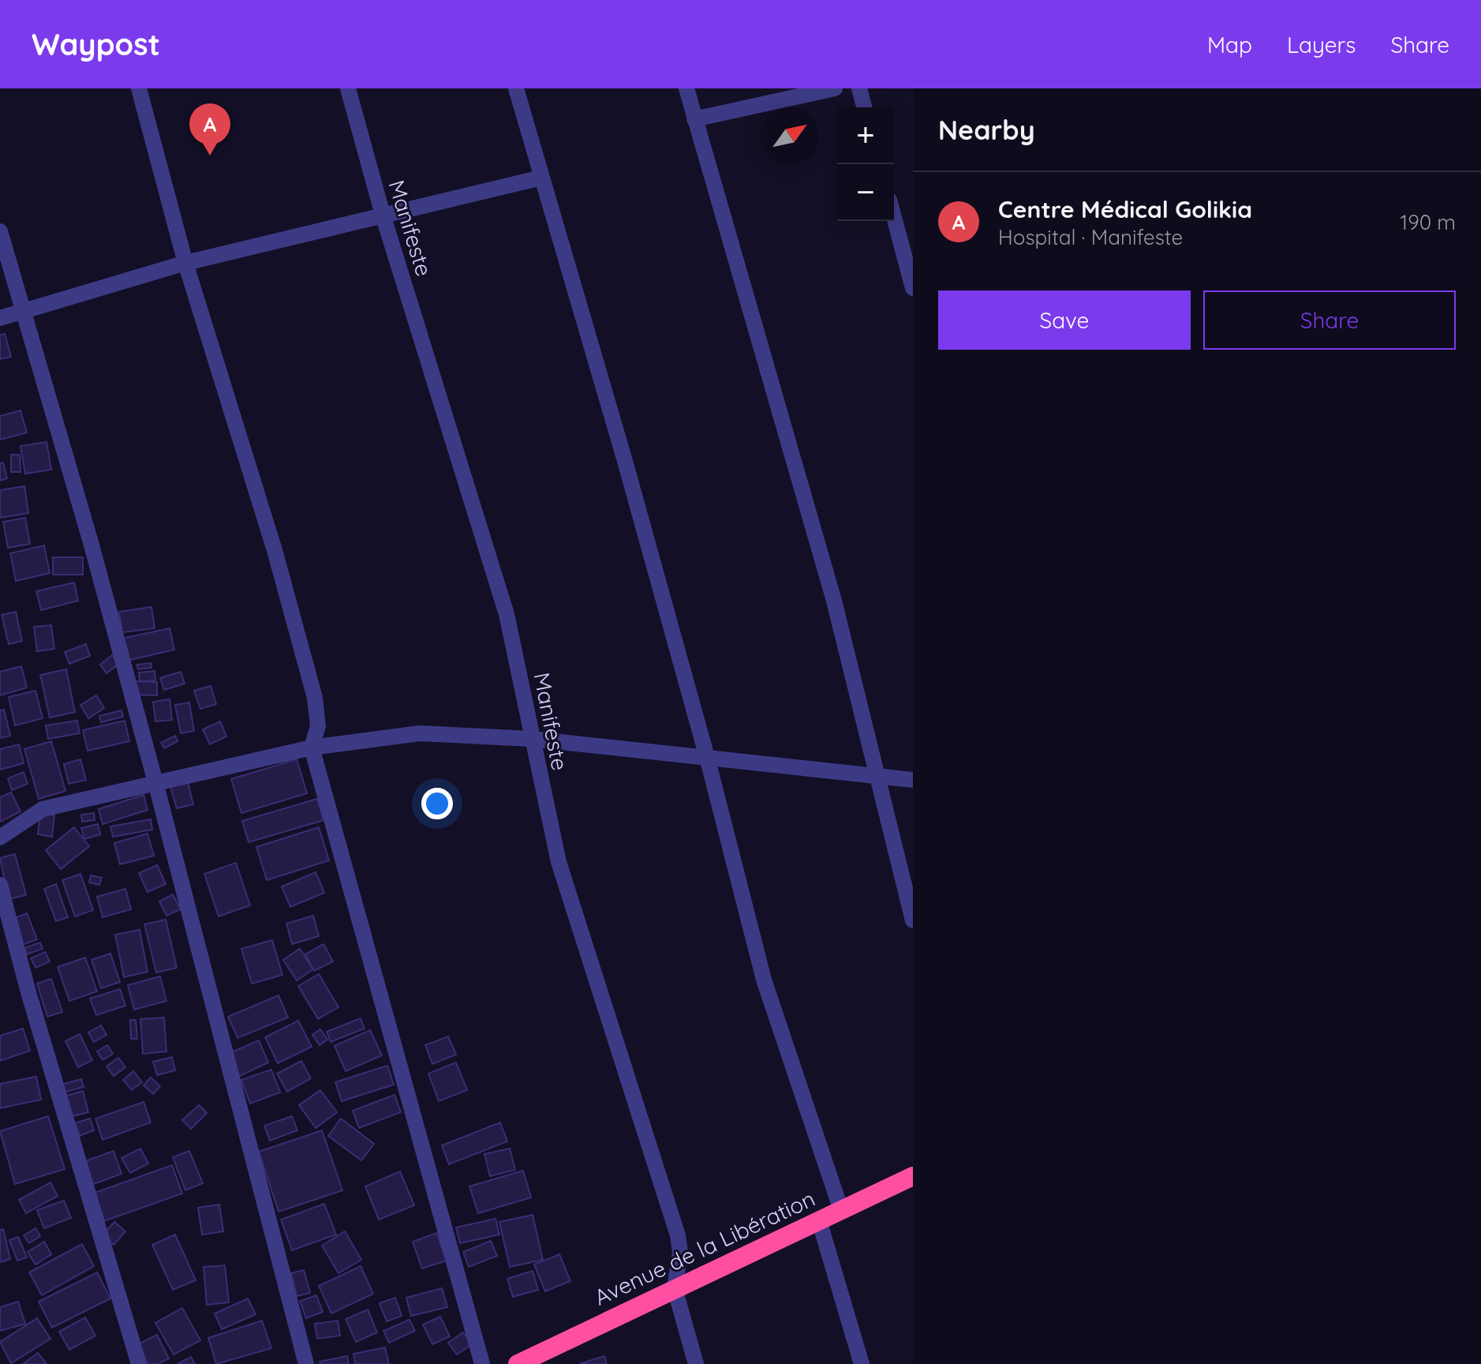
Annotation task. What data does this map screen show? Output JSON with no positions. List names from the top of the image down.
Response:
{
  "streets": {
    "highway": ["Avenue de la Libération"],
    "street": ["Manifeste"]
  },
  "crossings": [
    ["Manifeste", "Avenue de la Libération"]
  ],
  "north": "top right",
  "page": {
    "header": "Waypost",
    "nav": ["Map", "Layers", "Share"],
    "heading": "Nearby",
    "pins": "A",
    "map_buttons": ["+", "−"],
    "list": [
      {
        "mark": "A",
        "name": "Centre Médical Golikia",
        "note": "Hospital · Manifeste",
        "value": "190 m"
      }
    ],
    "buttons": ["Save", "Share"]
  }
}
